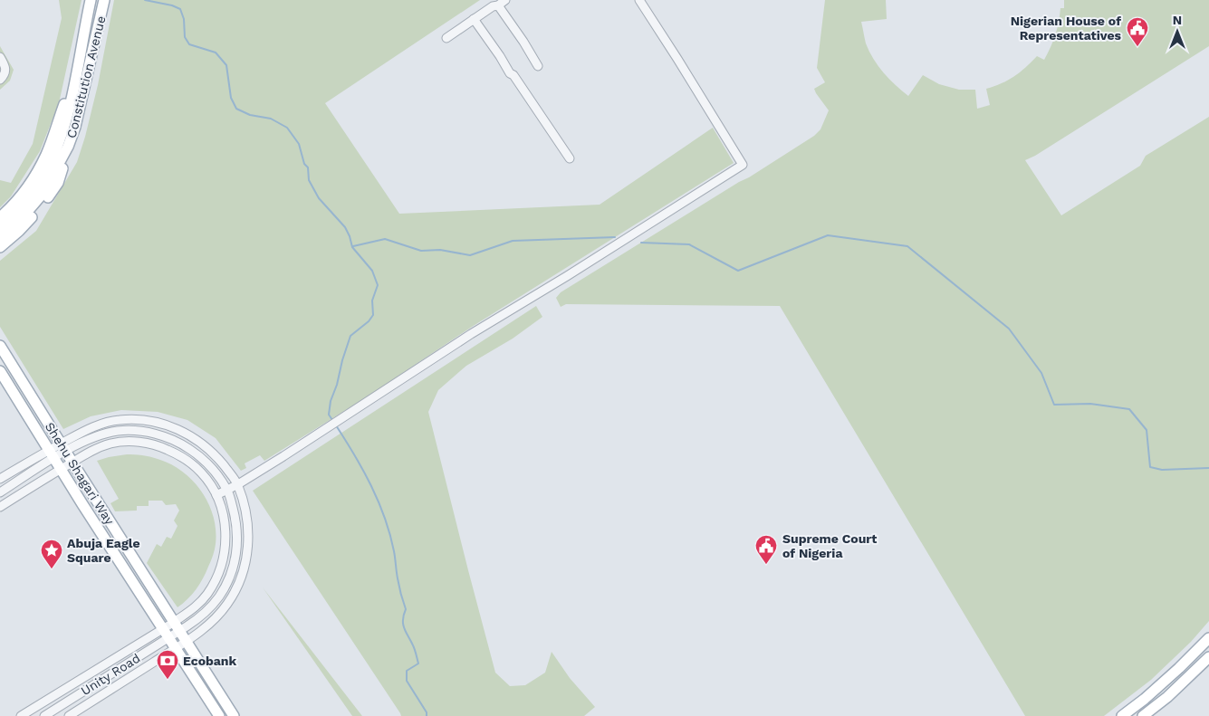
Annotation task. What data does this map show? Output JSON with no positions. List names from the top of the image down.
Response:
{
  "streets": {
    "main road": ["Constitution Avenue", "Shehu Shagari Way"],
    "street": ["Unity Road"]
  },
  "crossings": [
    ["Shehu Shagari Way", "Unity Road"]
  ],
  "places": {
    "public building": ["Nigerian House of Representatives", "Supreme Court of Nigeria"],
    "place": ["Abuja Eagle Square"],
    "bank": ["Ecobank"]
  },
  "north": "top"
}
